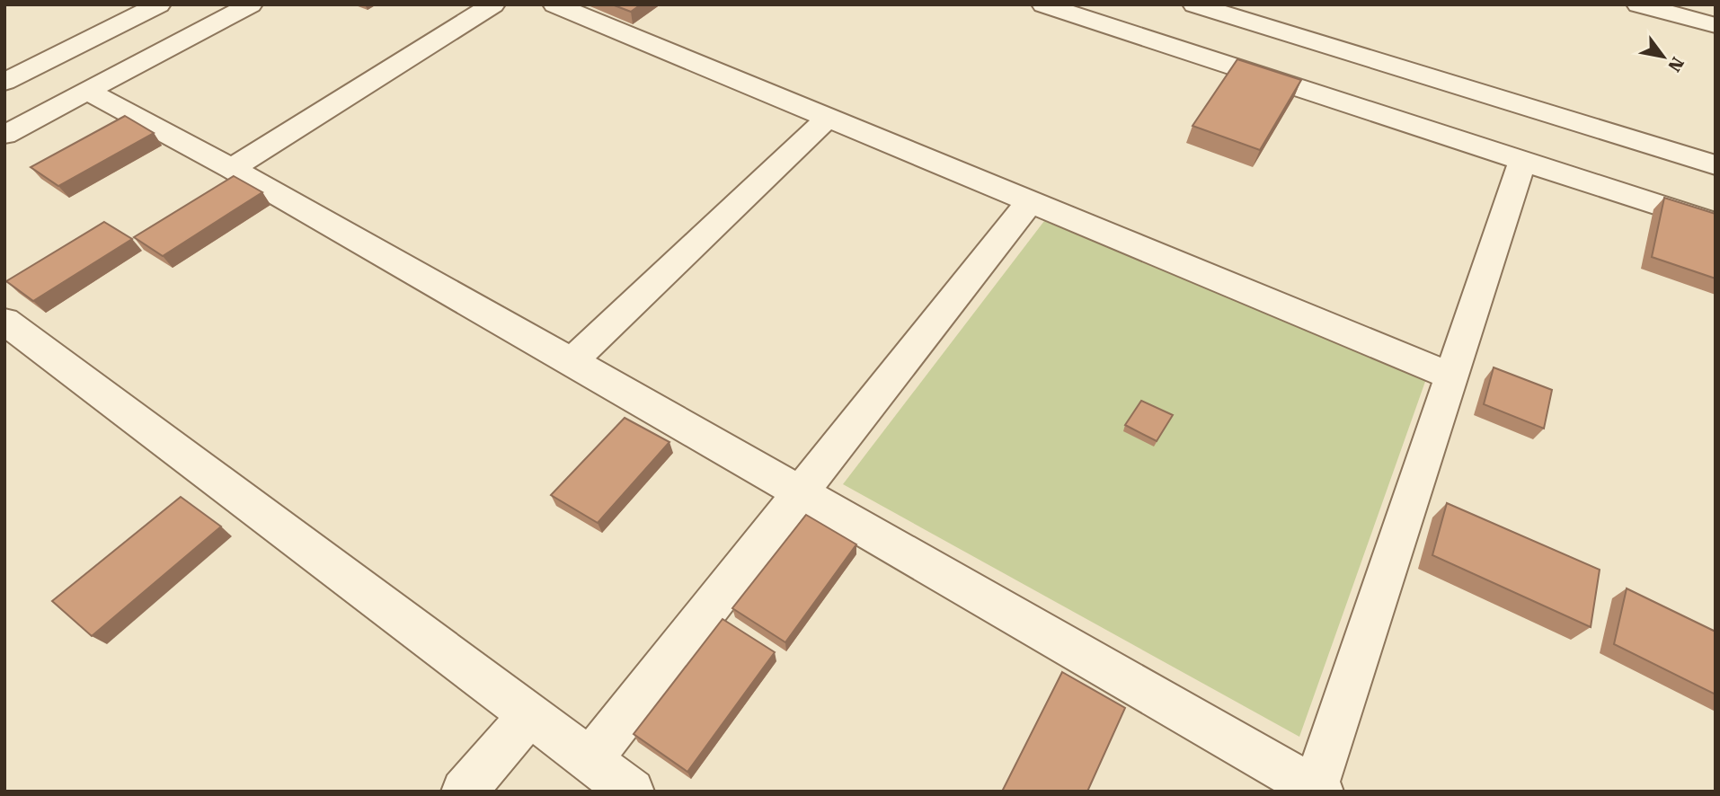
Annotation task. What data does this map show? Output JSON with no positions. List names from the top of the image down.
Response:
{
  "north": "bottom right"
}
